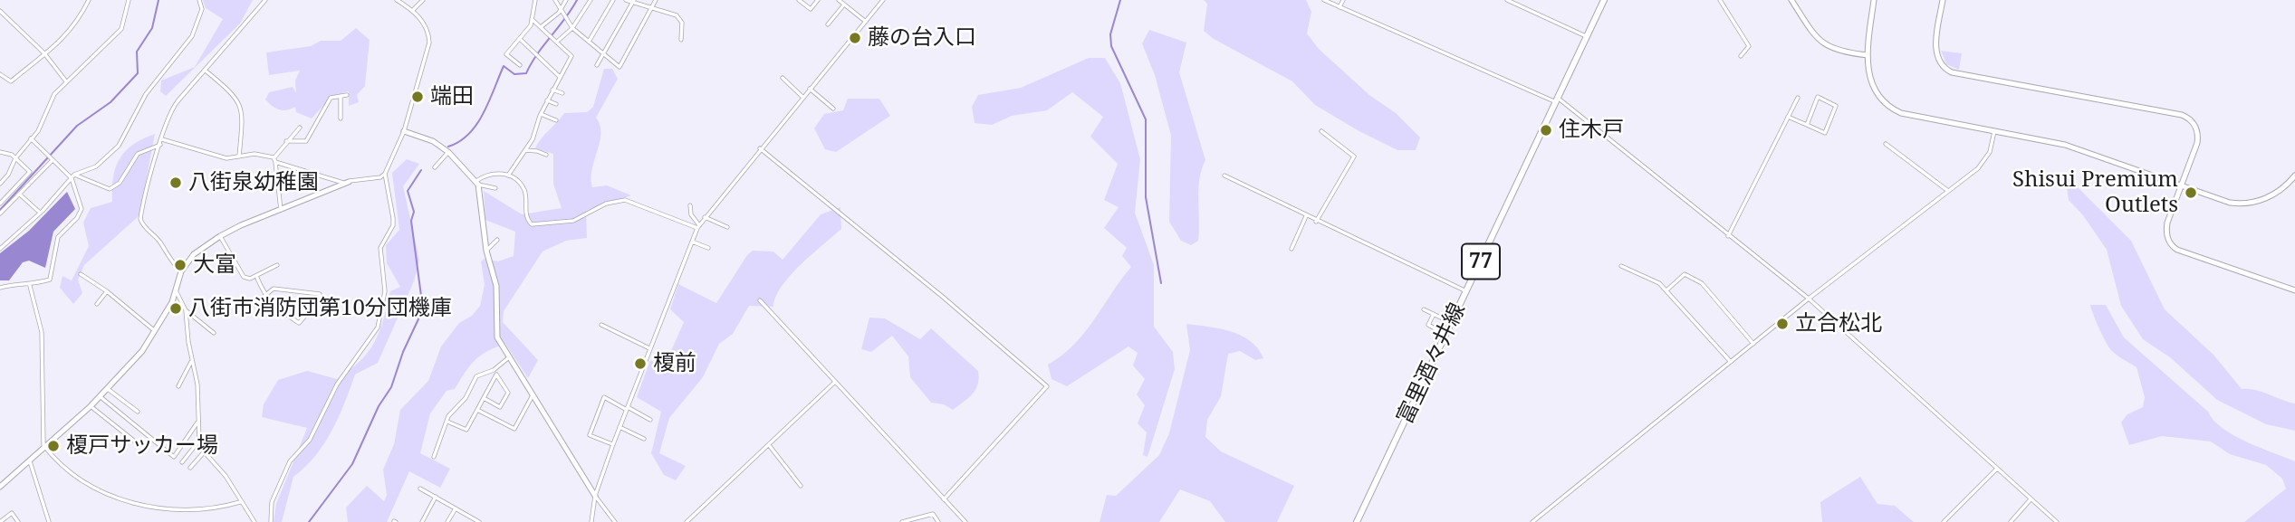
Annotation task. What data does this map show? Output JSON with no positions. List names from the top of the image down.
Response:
{
  "streets": {
    "main road": ["77", "富里酒々井線"]
  },
  "places": [
    "藤の台入口",
    "端田",
    "住木戸",
    "八街泉幼稚園",
    "Shisui Premium Outlets",
    "大富",
    "八街市消防団第10分団機庫",
    "立合松北",
    "榎前",
    "榎戸サッカー場"
  ]
}
